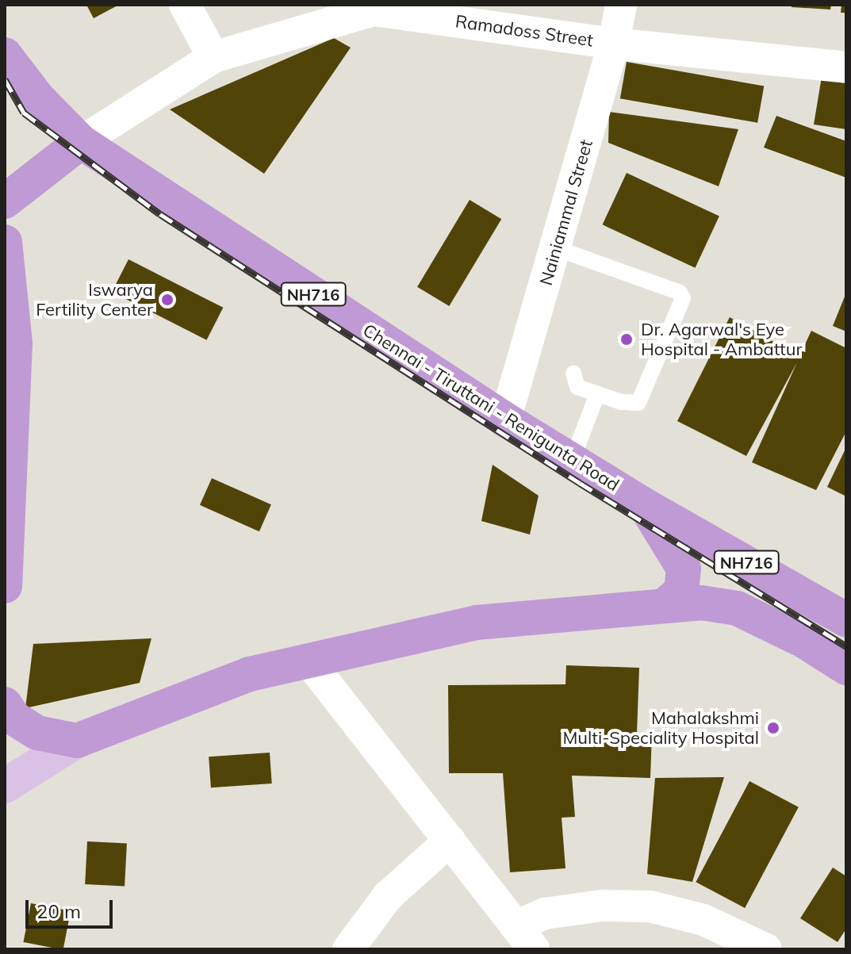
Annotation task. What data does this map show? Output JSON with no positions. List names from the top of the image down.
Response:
{
  "streets": {
    "highway": ["NH716", "Chennai - Tiruttani - Renigunta Road"],
    "street": ["Ramadoss Street", "Nainiammal Street"]
  },
  "crossings": [
    ["Ramadoss Street", "Nainiammal Street"],
    ["Ramadoss Street", "Chennai - Tiruttani - Renigunta Road"],
    ["Nainiammal Street", "Chennai - Tiruttani - Renigunta Road"]
  ],
  "places": ["Iswarya Fertility Center", "Dr. Agarwal's Eye Hospital - Ambattur", "Mahalakshmi Multi-Speciality Hospital"],
  "scale_bar": "20 m"
}
